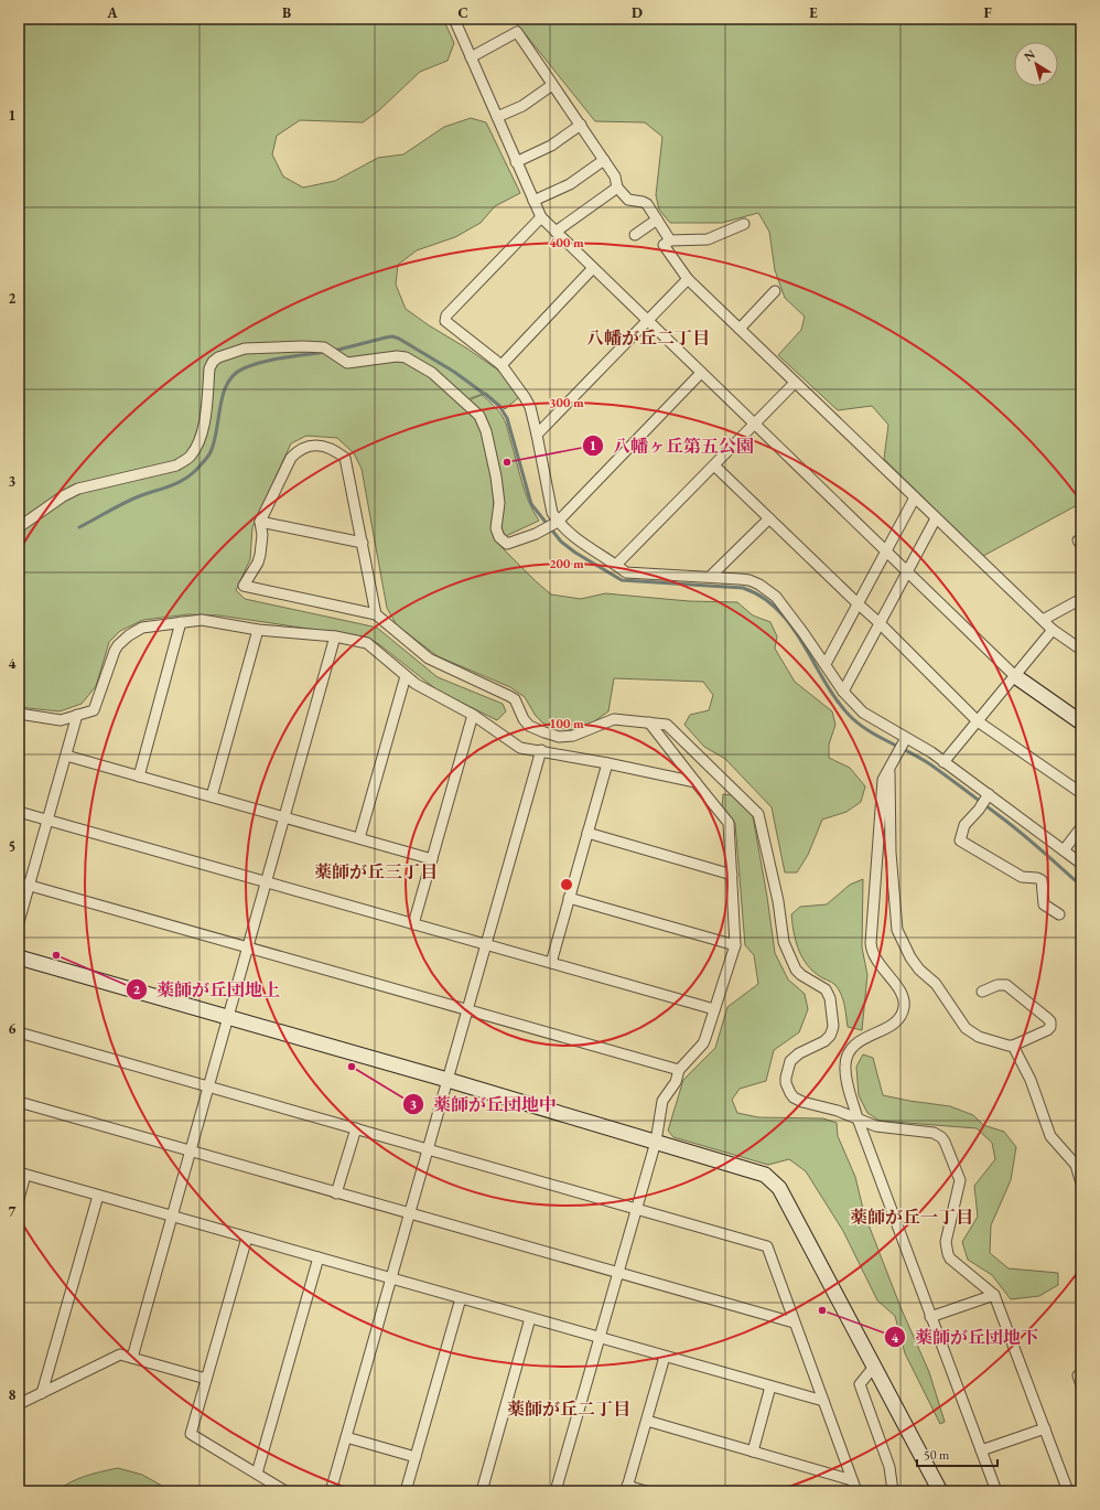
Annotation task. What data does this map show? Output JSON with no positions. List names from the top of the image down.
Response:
{
  "districts": [
    "八幡が丘二丁目",
    "薬師が丘三丁目",
    "薬師が丘一丁目",
    "薬師が丘二丁目"
  ],
  "places": [
    "八幡ヶ丘第五公園",
    "薬師が丘団地上",
    "薬師が丘団地中",
    "薬師が丘団地下"
  ],
  "scale_bar": "50 m",
  "north": "top left",
  "grid": {
    "columns": [
      "A",
      "B",
      "C",
      "D",
      "E",
      "F"
    ],
    "rows": [
      "1",
      "2",
      "3",
      "4",
      "5",
      "6",
      "7",
      "8"
    ]
  },
  "rings": [
    "400 m",
    "300 m",
    "200 m",
    "100 m"
  ]
}
